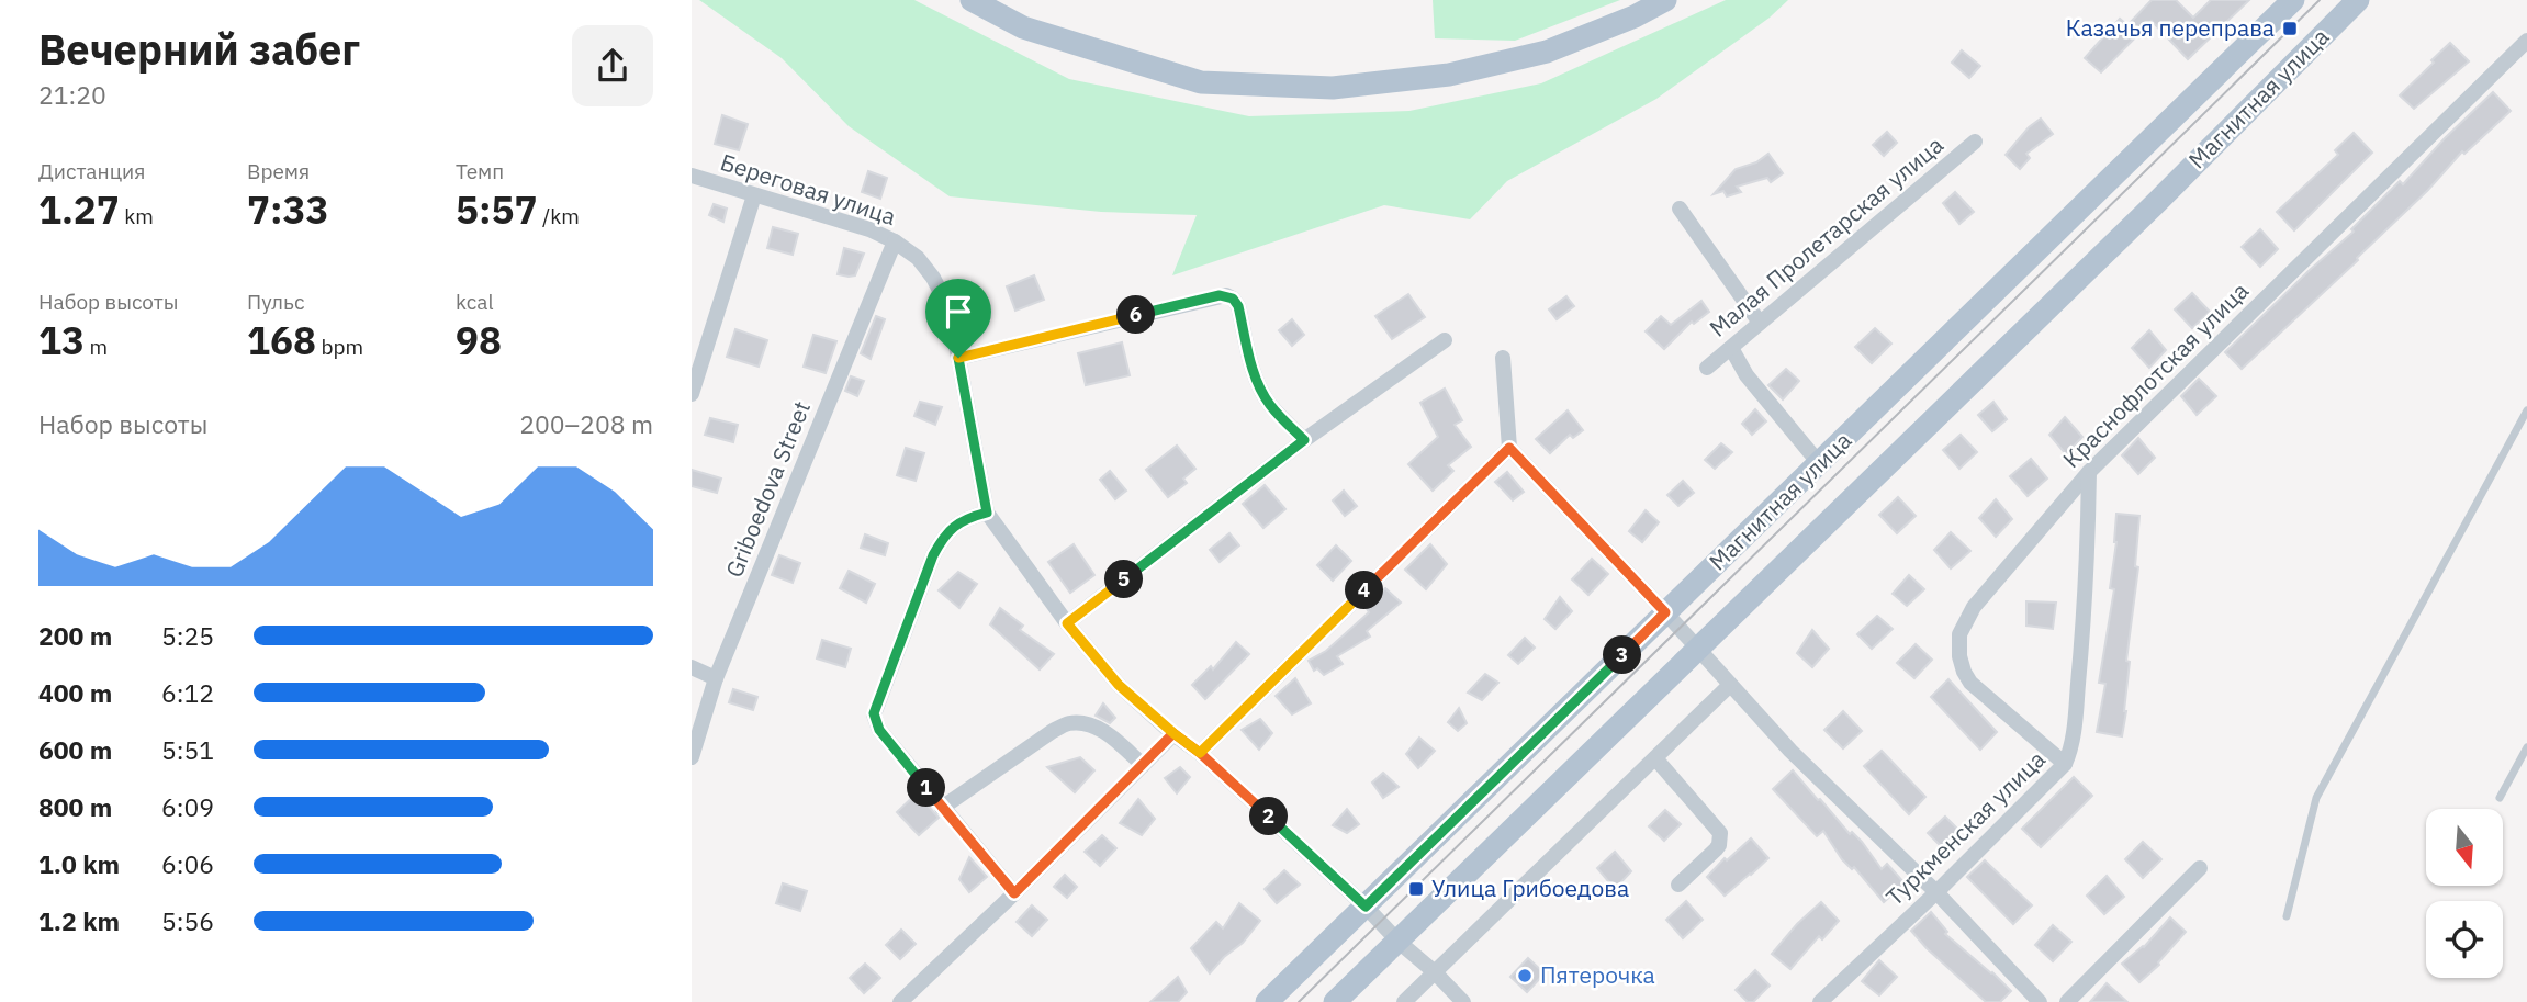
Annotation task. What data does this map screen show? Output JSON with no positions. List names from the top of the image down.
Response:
{
  "streets": {
    "main road": ["Магнитная улица"],
    "street": [
      "Береговая улица",
      "Малая Пролетарская улица",
      "Краснофлотская улица",
      "Griboedova Street",
      "Туркменская улица"
    ]
  },
  "crossings": [
    ["Магнитная улица", "Береговая улица"],
    ["Береговая улица", "Griboedova Street"],
    ["Краснофлотская улица", "Туркменская улица"]
  ],
  "places": {
    "transit": ["Казачья переправа", "Улица Грибоедова"],
    "other": ["Пятерочка"]
  },
  "north": "bottom",
  "page": {
    "heading": ["Вечерний забег", "21:20"],
    "stats": [
      ["Дистанция", "1.27 km"],
      ["Время", "7:33"],
      ["Темп", "5:57 /km"],
      ["Набор высоты", "13 m"],
      ["Пульс", "168 bpm"],
      ["kcal", "98"]
    ],
    "pins": [
      "6",
      "5",
      "4",
      "3",
      "1",
      "2"
    ],
    "chart": ["Набор высоты", "200–208 m"],
    "list": [
      {
        "name": "200 m",
        "note": "5:25"
      },
      {
        "name": "400 m",
        "note": "6:12"
      },
      {
        "name": "600 m",
        "note": "5:51"
      },
      {
        "name": "800 m",
        "note": "6:09"
      },
      {
        "name": "1.0 km",
        "note": "6:06"
      },
      {
        "name": "1.2 km",
        "note": "5:56"
      }
    ]
  }
}
